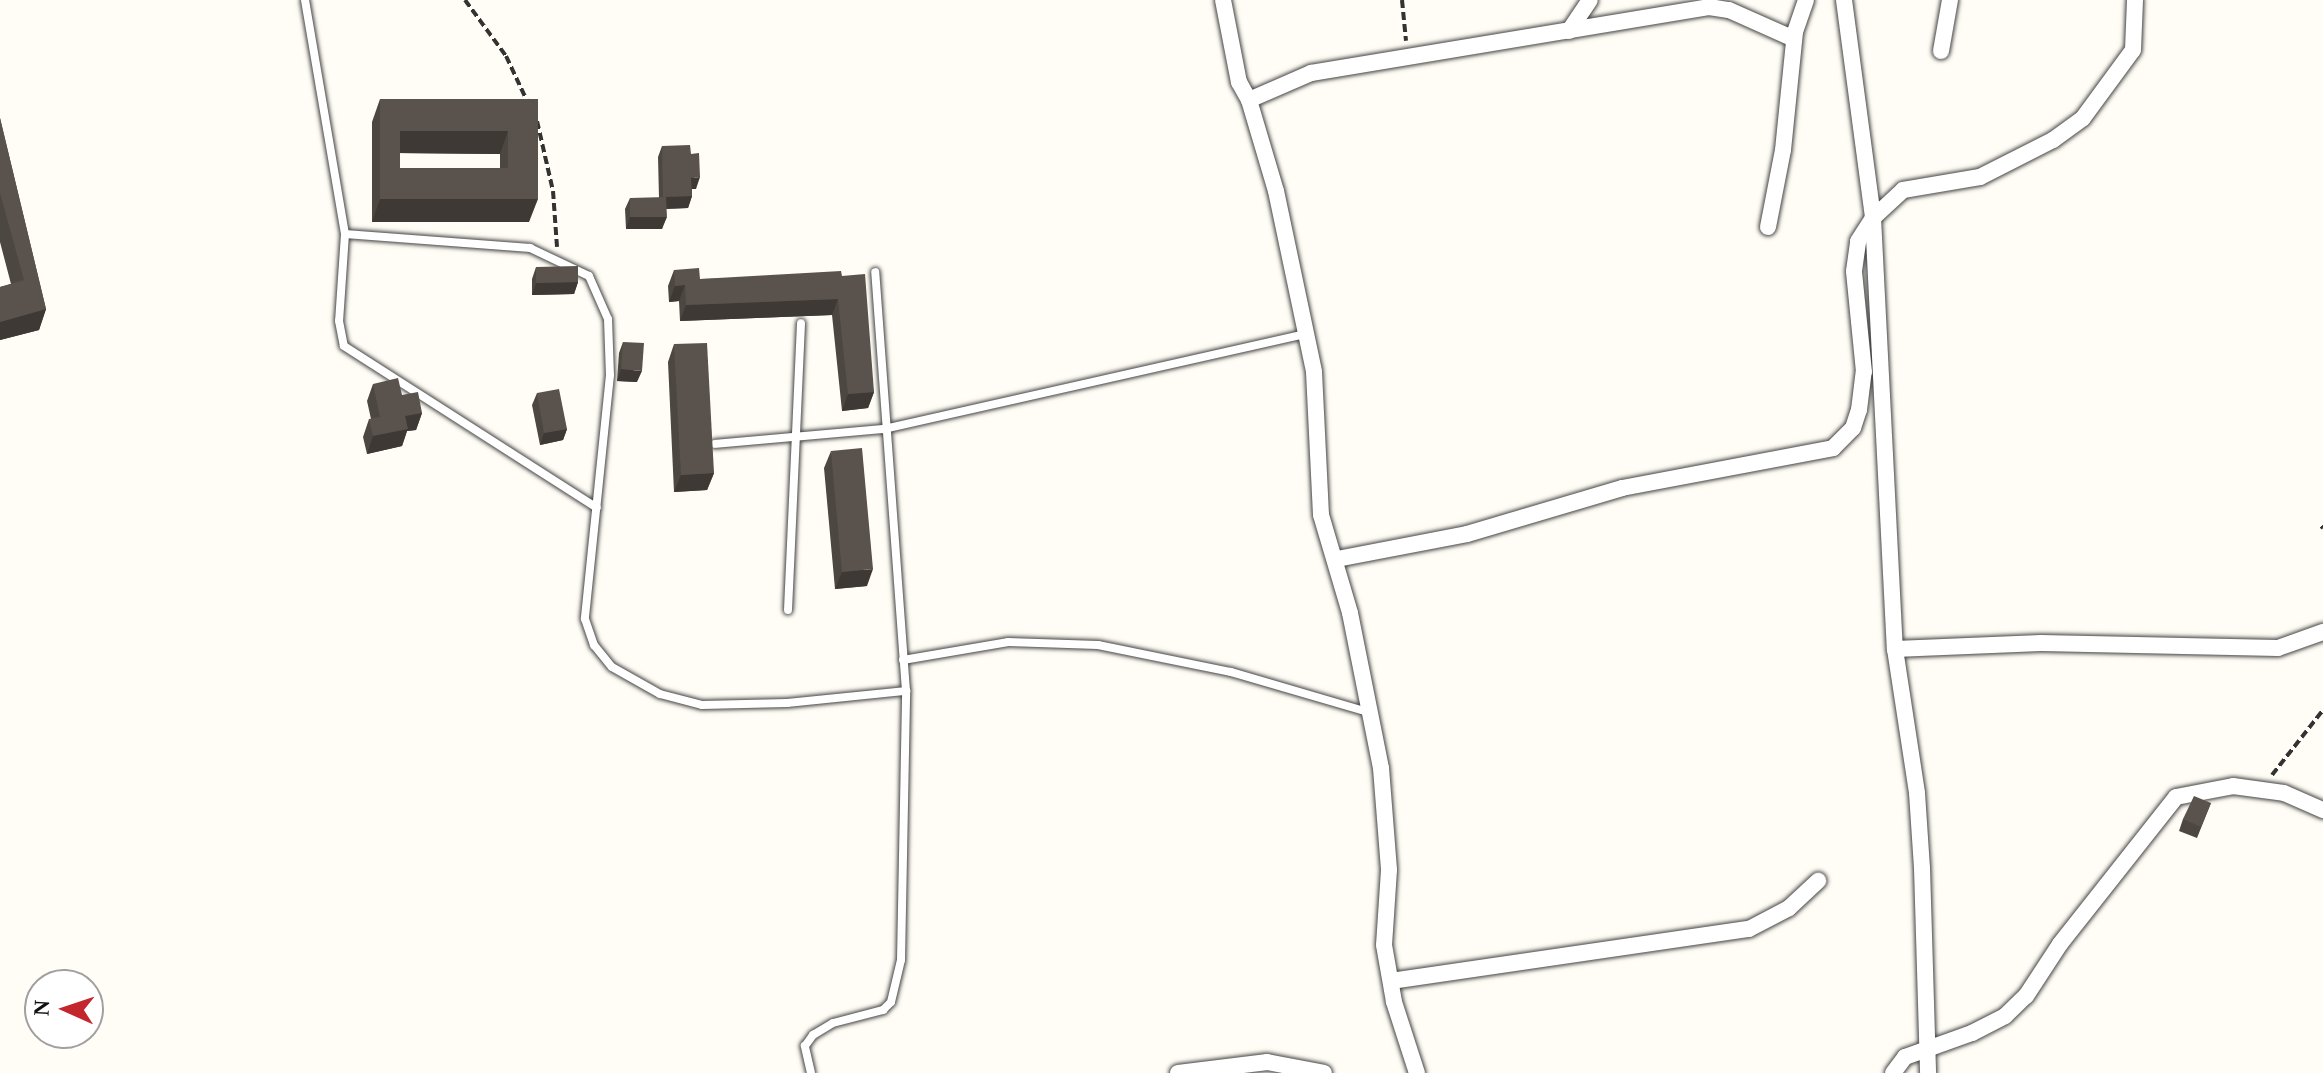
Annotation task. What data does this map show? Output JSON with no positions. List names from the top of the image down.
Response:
{
  "north": "left"
}
